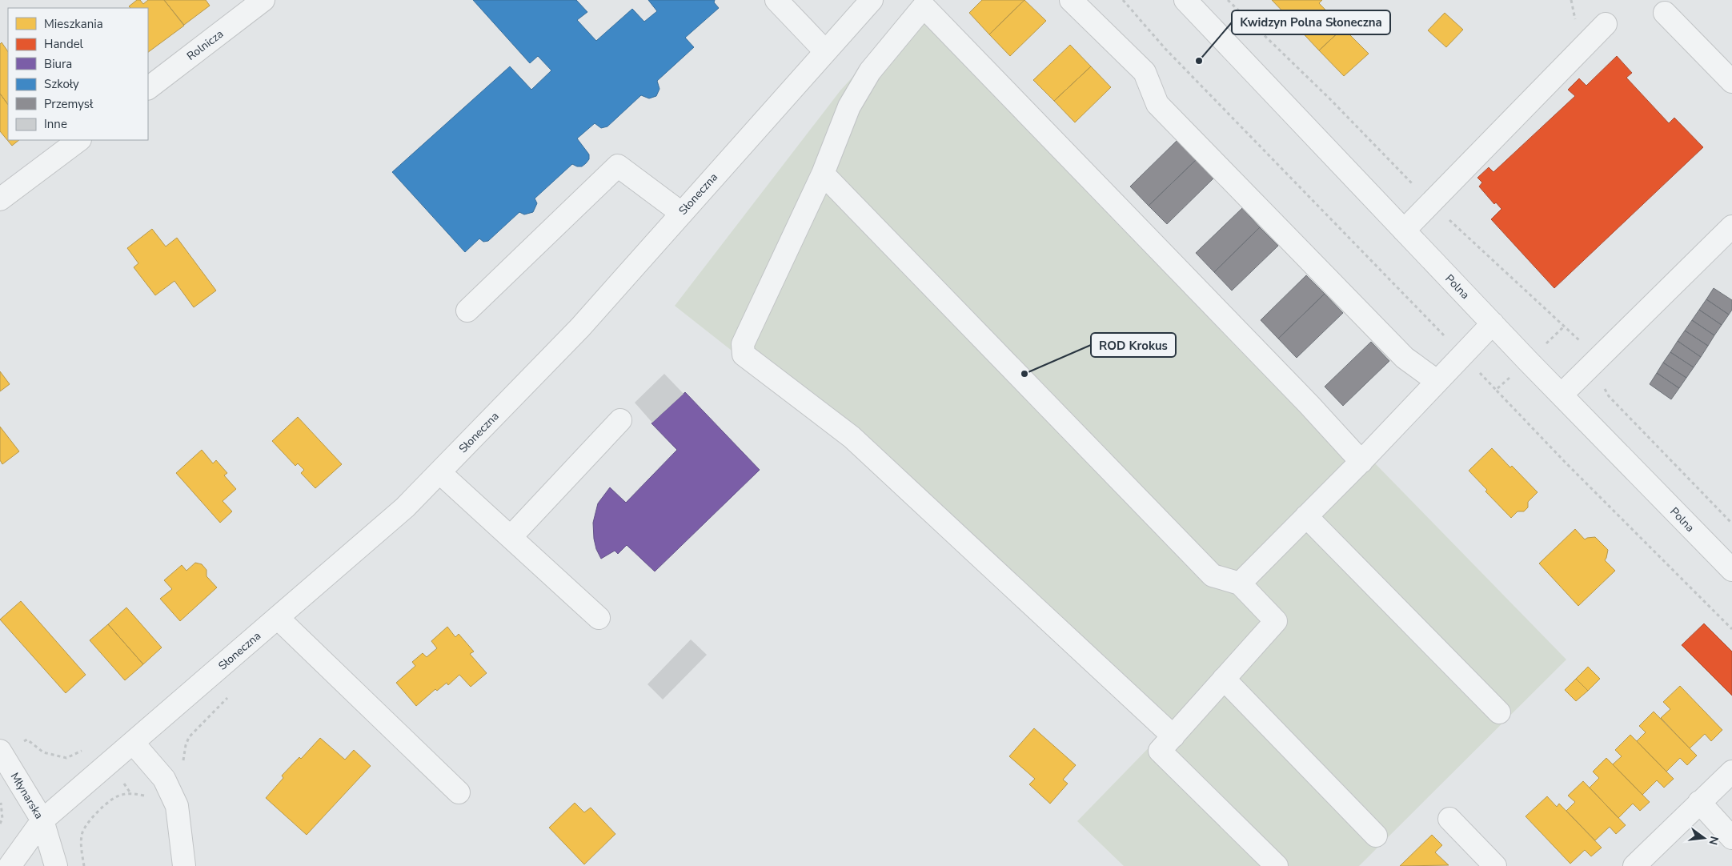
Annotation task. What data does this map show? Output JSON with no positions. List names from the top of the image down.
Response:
{
  "streets": {
    "street": [
      "Rolnicza",
      "Słoneczna",
      "Polna",
      "Młynarska"
    ]
  },
  "crossings": [
    ["Słoneczna", "Młynarska"]
  ],
  "places": ["Kwidzyn Polna Słoneczna", "ROD Krokus"],
  "legend": [
    "Mieszkania",
    "Handel",
    "Biura",
    "Szkoły",
    "Przemysł",
    "Inne"
  ],
  "north": "right"
}
